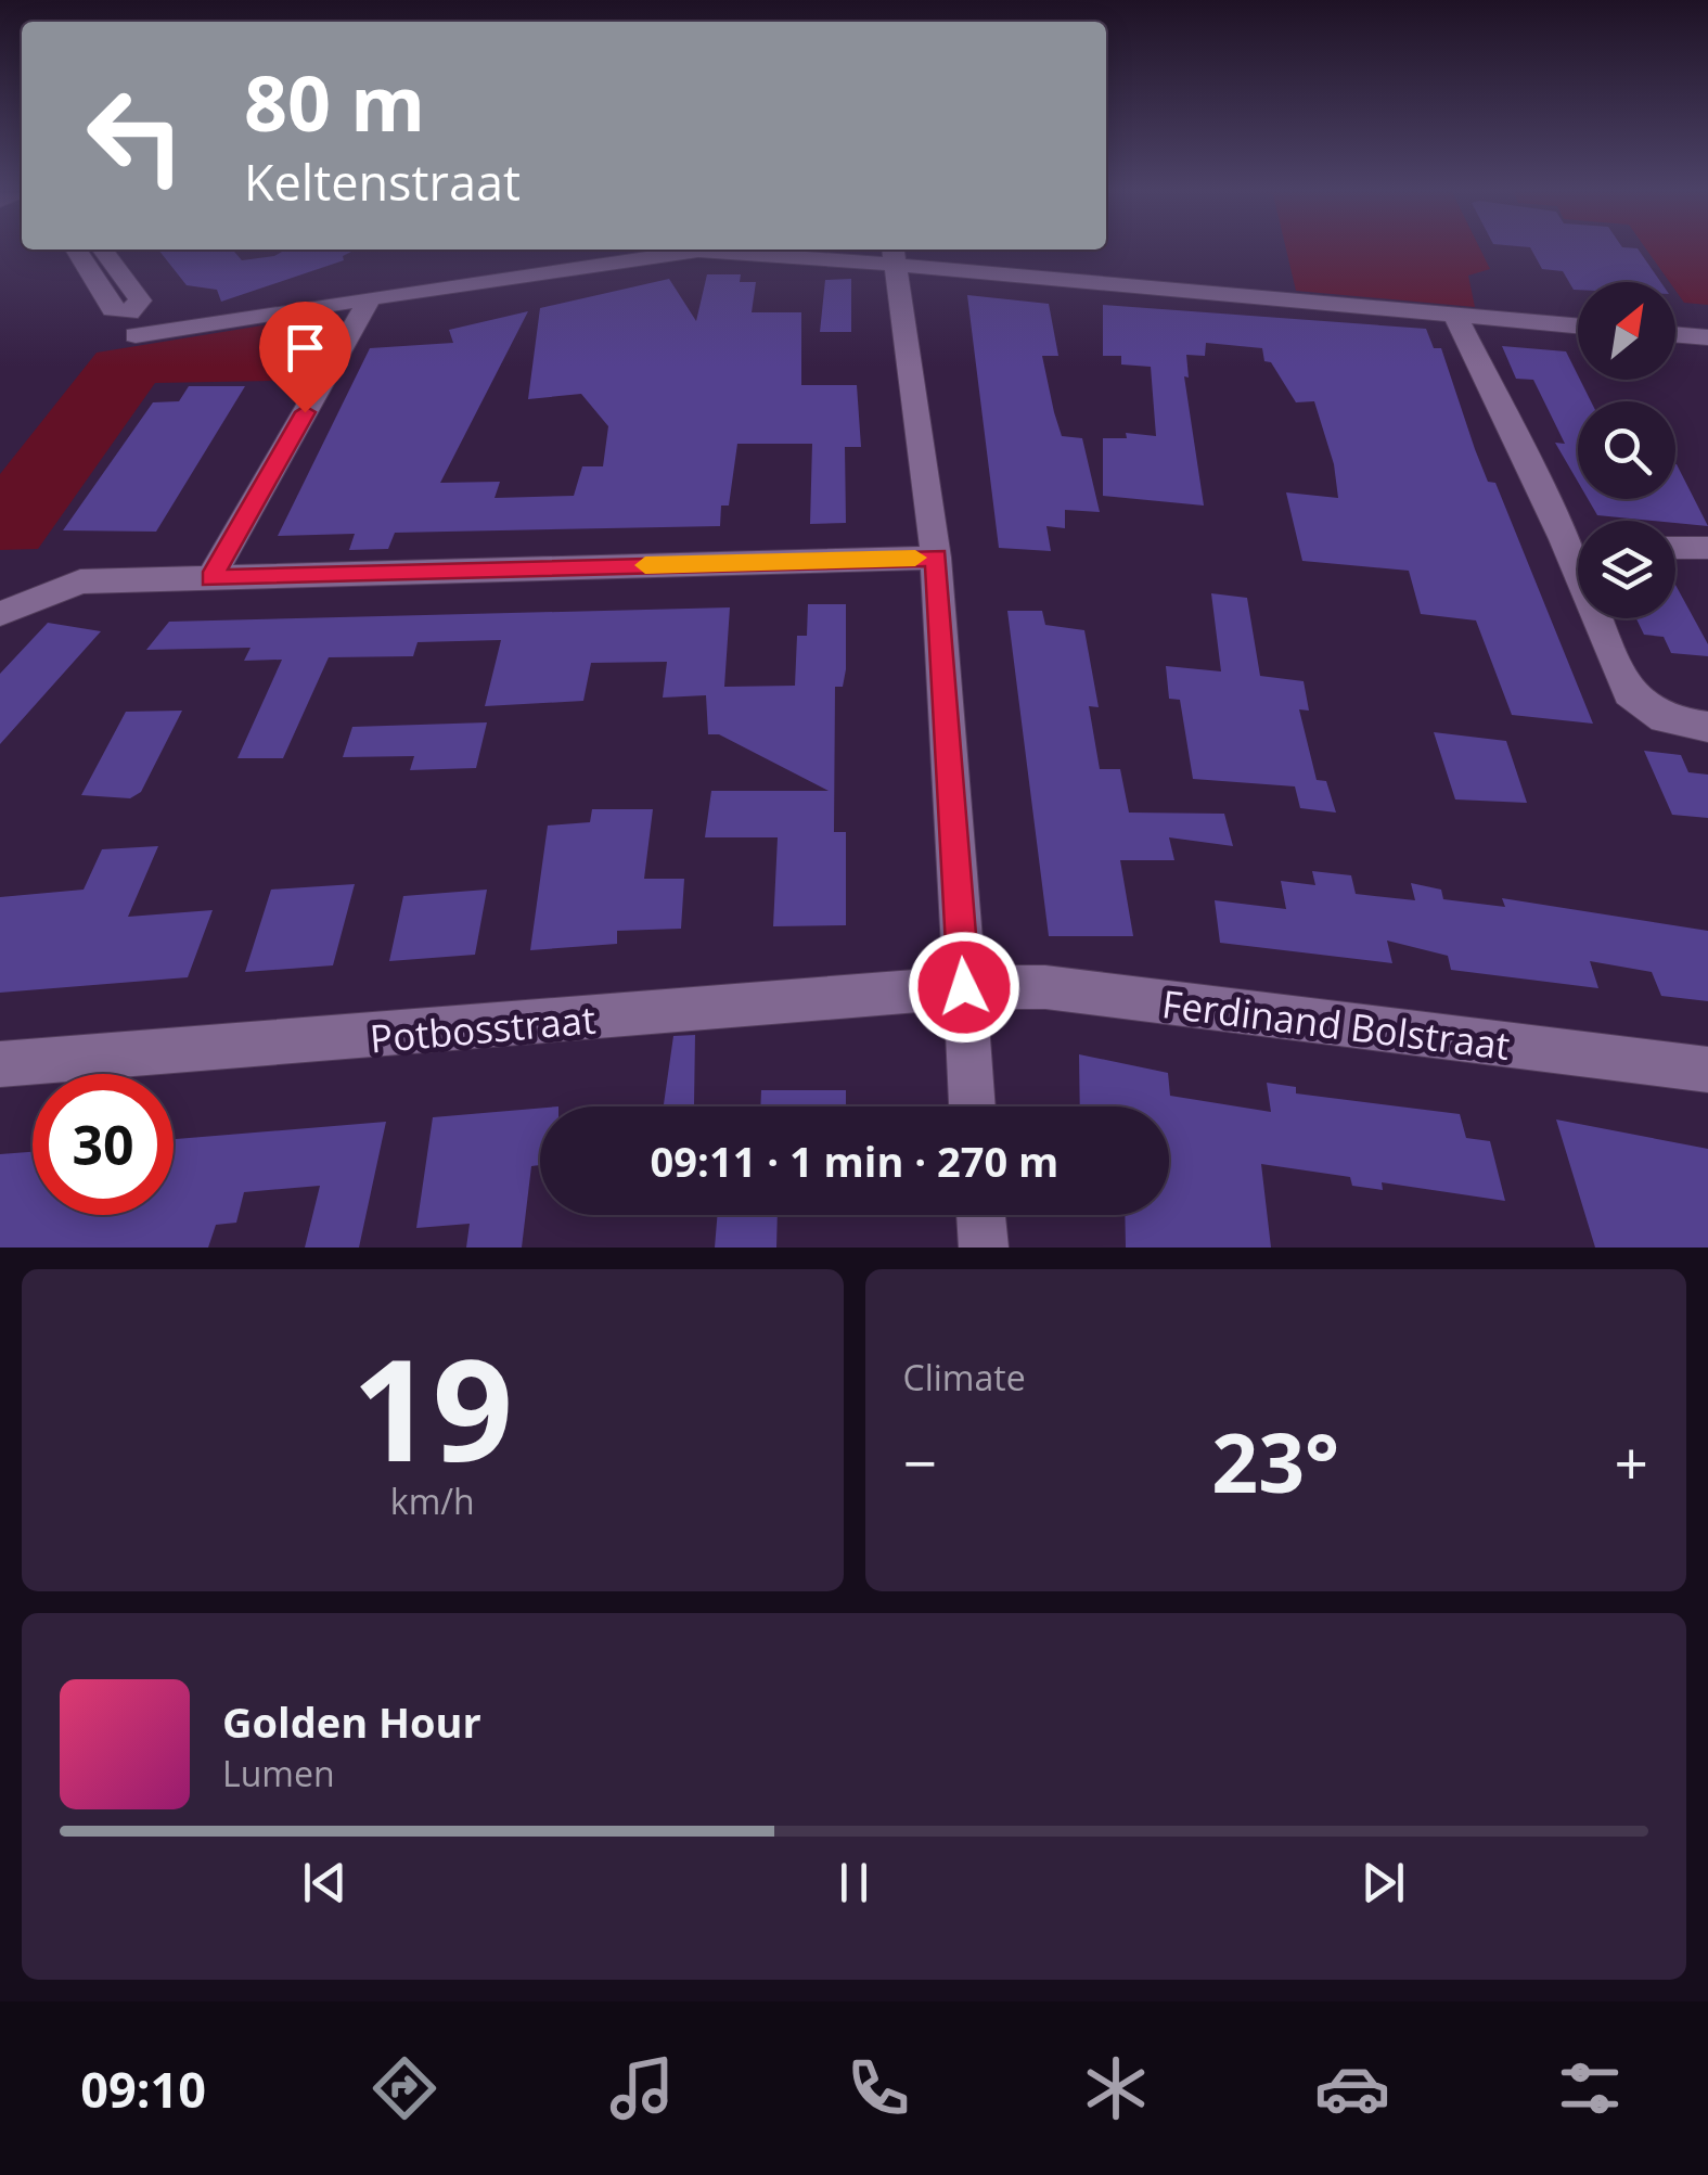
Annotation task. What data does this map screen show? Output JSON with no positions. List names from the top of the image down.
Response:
{
  "streets": {
    "street": ["Ferdinand Bolstraat", "Potbosstraat"]
  },
  "crossings": [
    ["Ferdinand Bolstraat", "Potbosstraat"]
  ],
  "north": "top right",
  "page": {
    "turn": ["80 m", "Keltenstraat"],
    "limit": "30",
    "trip": "09:11 · 1 min · 270 m",
    "tile": [
      ["19", "km/h"],
      "Climate"
    ],
    "heat": ["−", "23°", "+"],
    "song": ["Golden Hour", "Lumen"],
    "tabs": "09:10"
  }
}
